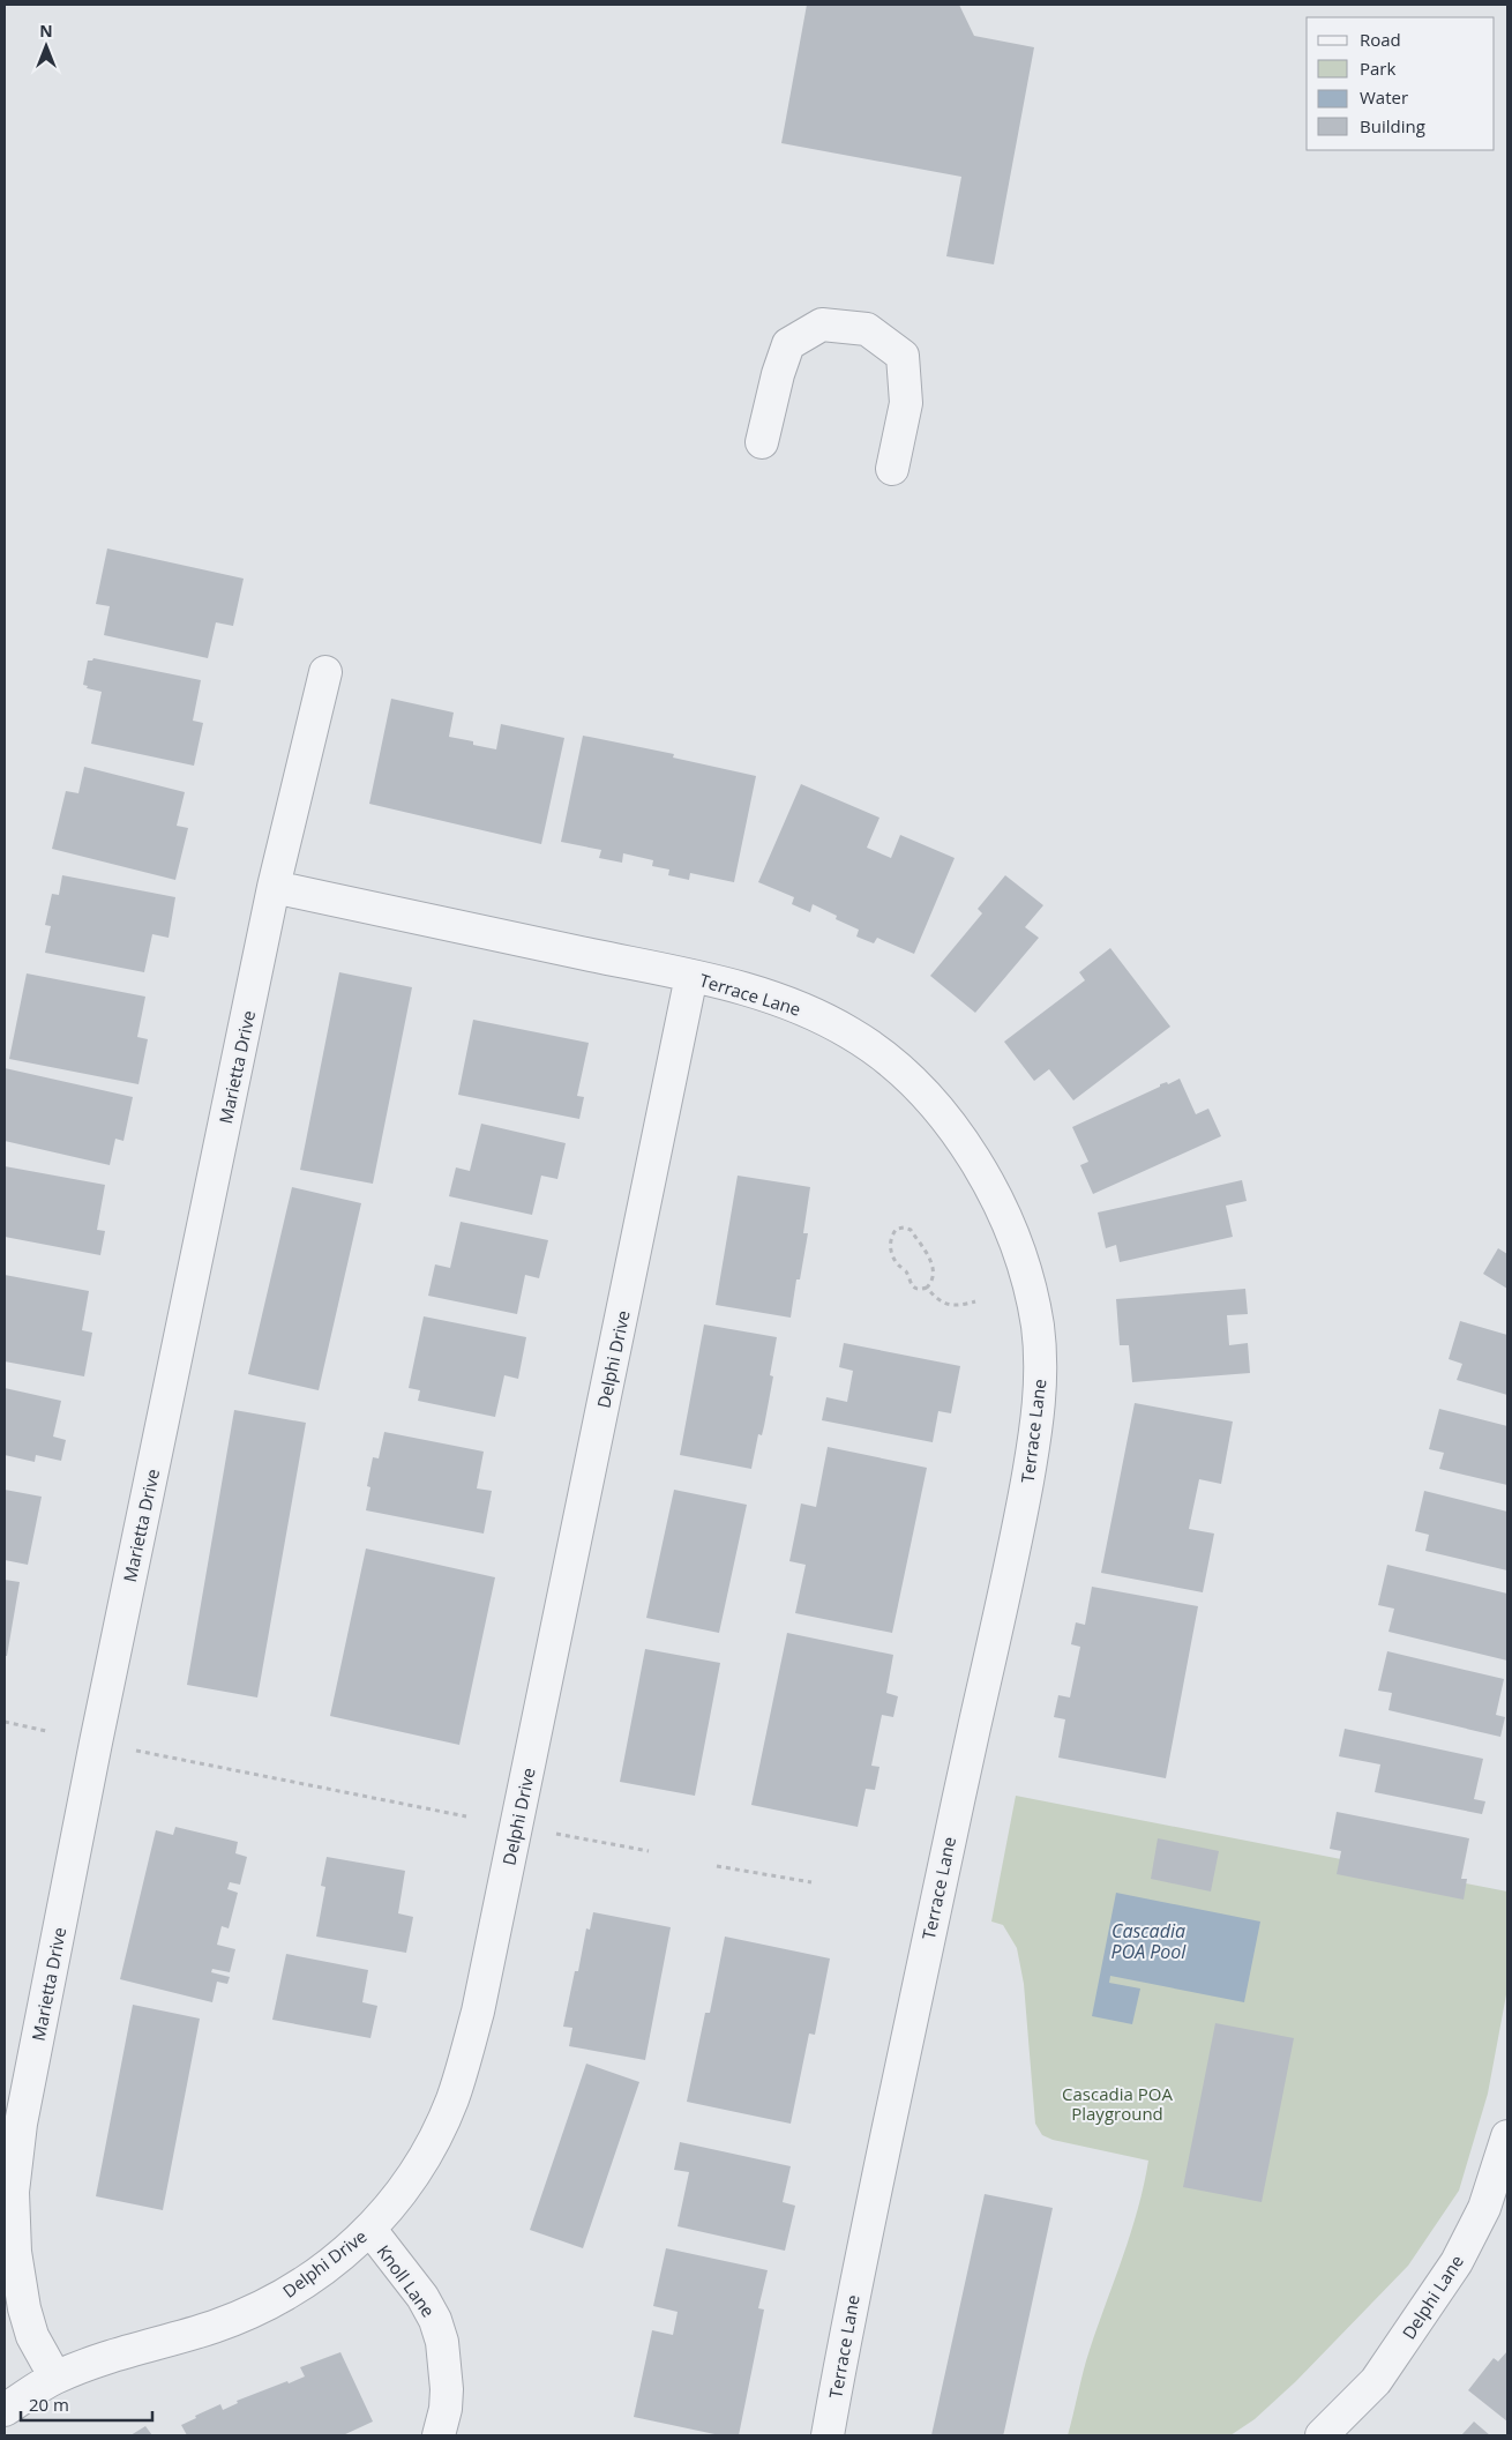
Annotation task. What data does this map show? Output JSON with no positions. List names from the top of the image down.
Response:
{
  "streets": {
    "street": [
      "Terrace Lane",
      "Marietta Drive",
      "Delphi Drive",
      "Knoll Lane",
      "Delphi Lane"
    ]
  },
  "crossings": [
    ["Terrace Lane", "Marietta Drive"],
    ["Terrace Lane", "Delphi Drive"],
    ["Marietta Drive", "Delphi Drive"],
    ["Delphi Drive", "Knoll Lane"]
  ],
  "water": ["Cascadia POA Pool"],
  "parks": ["Cascadia POA Playground"],
  "legend": [
    "Road",
    "Park",
    "Water",
    "Building"
  ],
  "scale_bar": "20 m",
  "north": "top"
}
